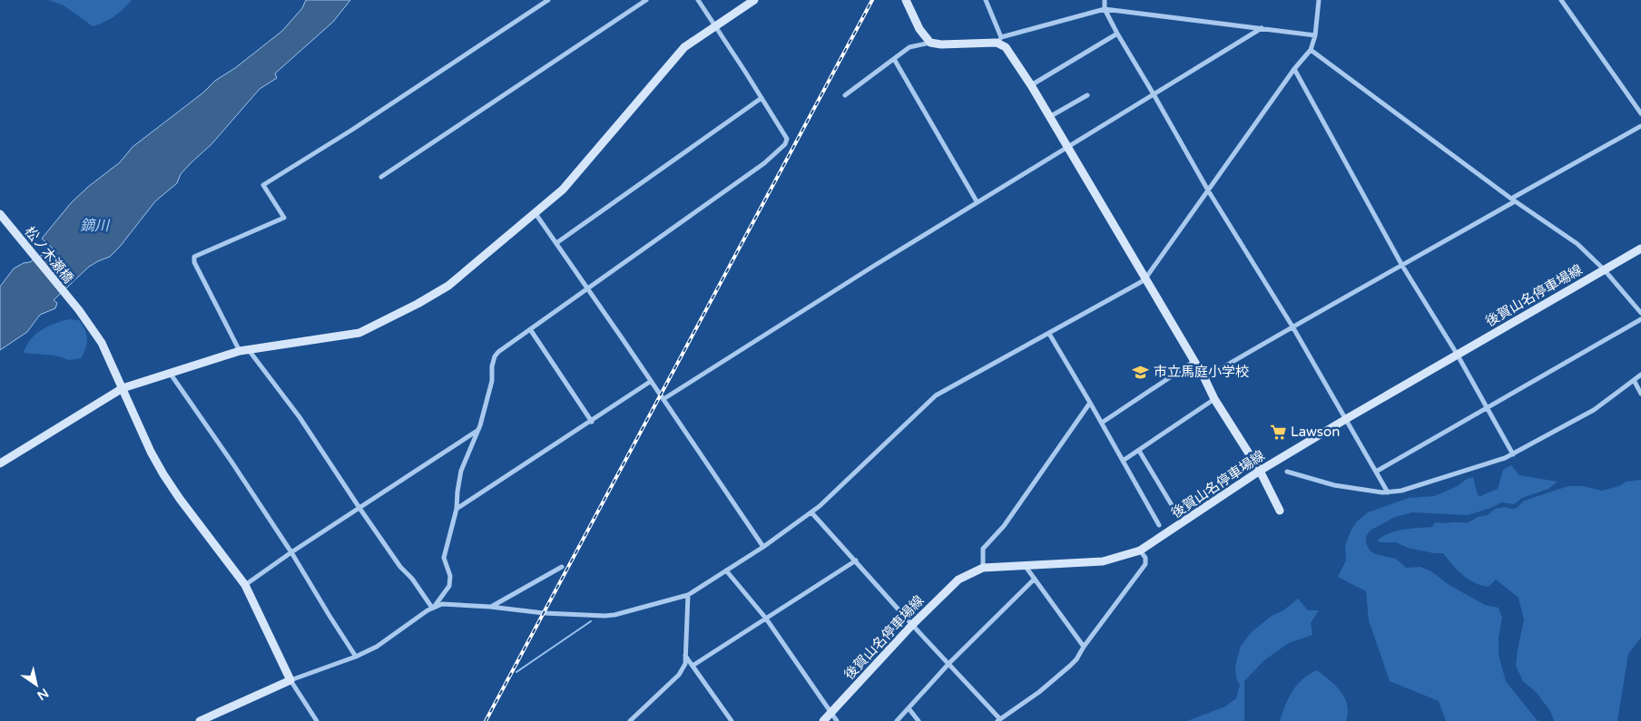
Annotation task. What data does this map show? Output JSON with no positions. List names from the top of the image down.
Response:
{
  "streets": {
    "street": ["松ノ木瀬橋", "後賀山名停車場線"]
  },
  "water": ["鏑川"],
  "places": {
    "school or university": ["市立馬庭小学校"],
    "supermarket": ["Lawson"]
  },
  "north": "bottom right"
}
